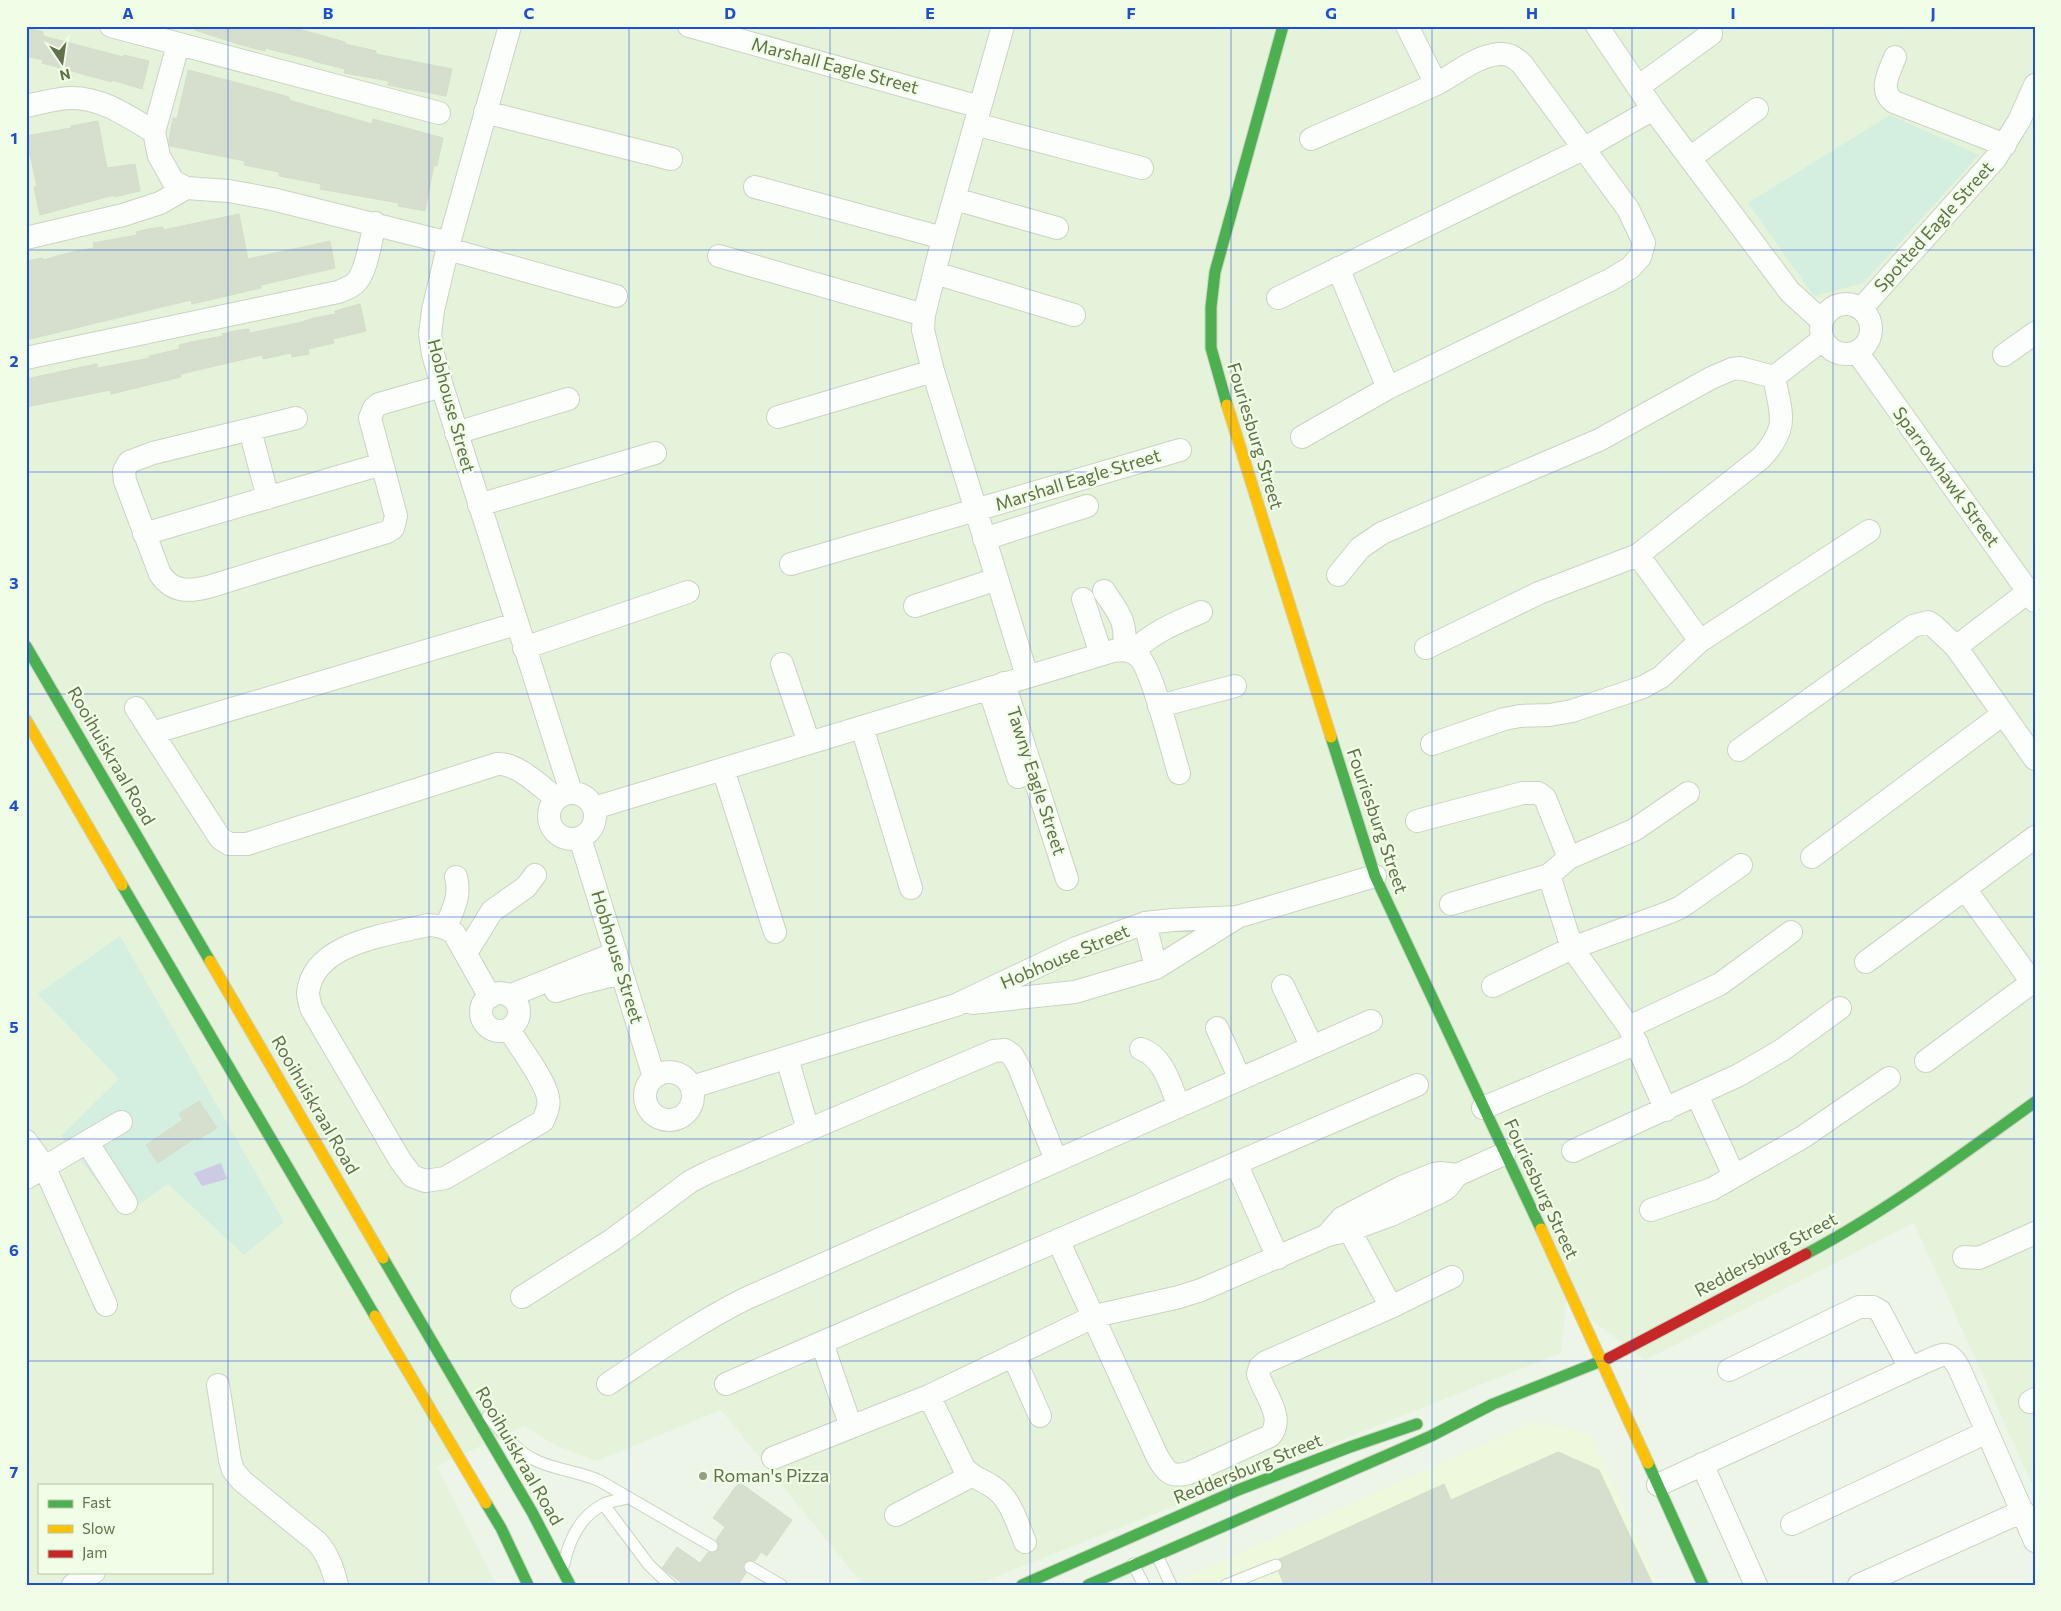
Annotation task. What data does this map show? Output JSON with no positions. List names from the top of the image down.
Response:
{
  "streets": {
    "street": [
      "Marshall Eagle Street",
      "Spotted Eagle Street",
      "Hobhouse Street",
      "Fouriesburg Street",
      "Sparrowhawk Street",
      "Rooihuiskraal Road",
      "Tawny Eagle Street",
      "Reddersburg Street"
    ]
  },
  "crossings": [
    ["Marshall Eagle Street", "Tawny Eagle Street"],
    ["Spotted Eagle Street", "Sparrowhawk Street"],
    ["Hobhouse Street", "Fouriesburg Street"],
    ["Hobhouse Street", "Tawny Eagle Street"],
    ["Fouriesburg Street", "Reddersburg Street"]
  ],
  "places": ["Roman's Pizza"],
  "legend": ["Fast", "Slow", "Jam"],
  "north": "bottom",
  "grid": {
    "columns": [
      "A",
      "B",
      "C",
      "D",
      "E",
      "F",
      "G",
      "H",
      "I",
      "J"
    ],
    "rows": [
      "1",
      "2",
      "3",
      "4",
      "5",
      "6",
      "7"
    ]
  }
}
